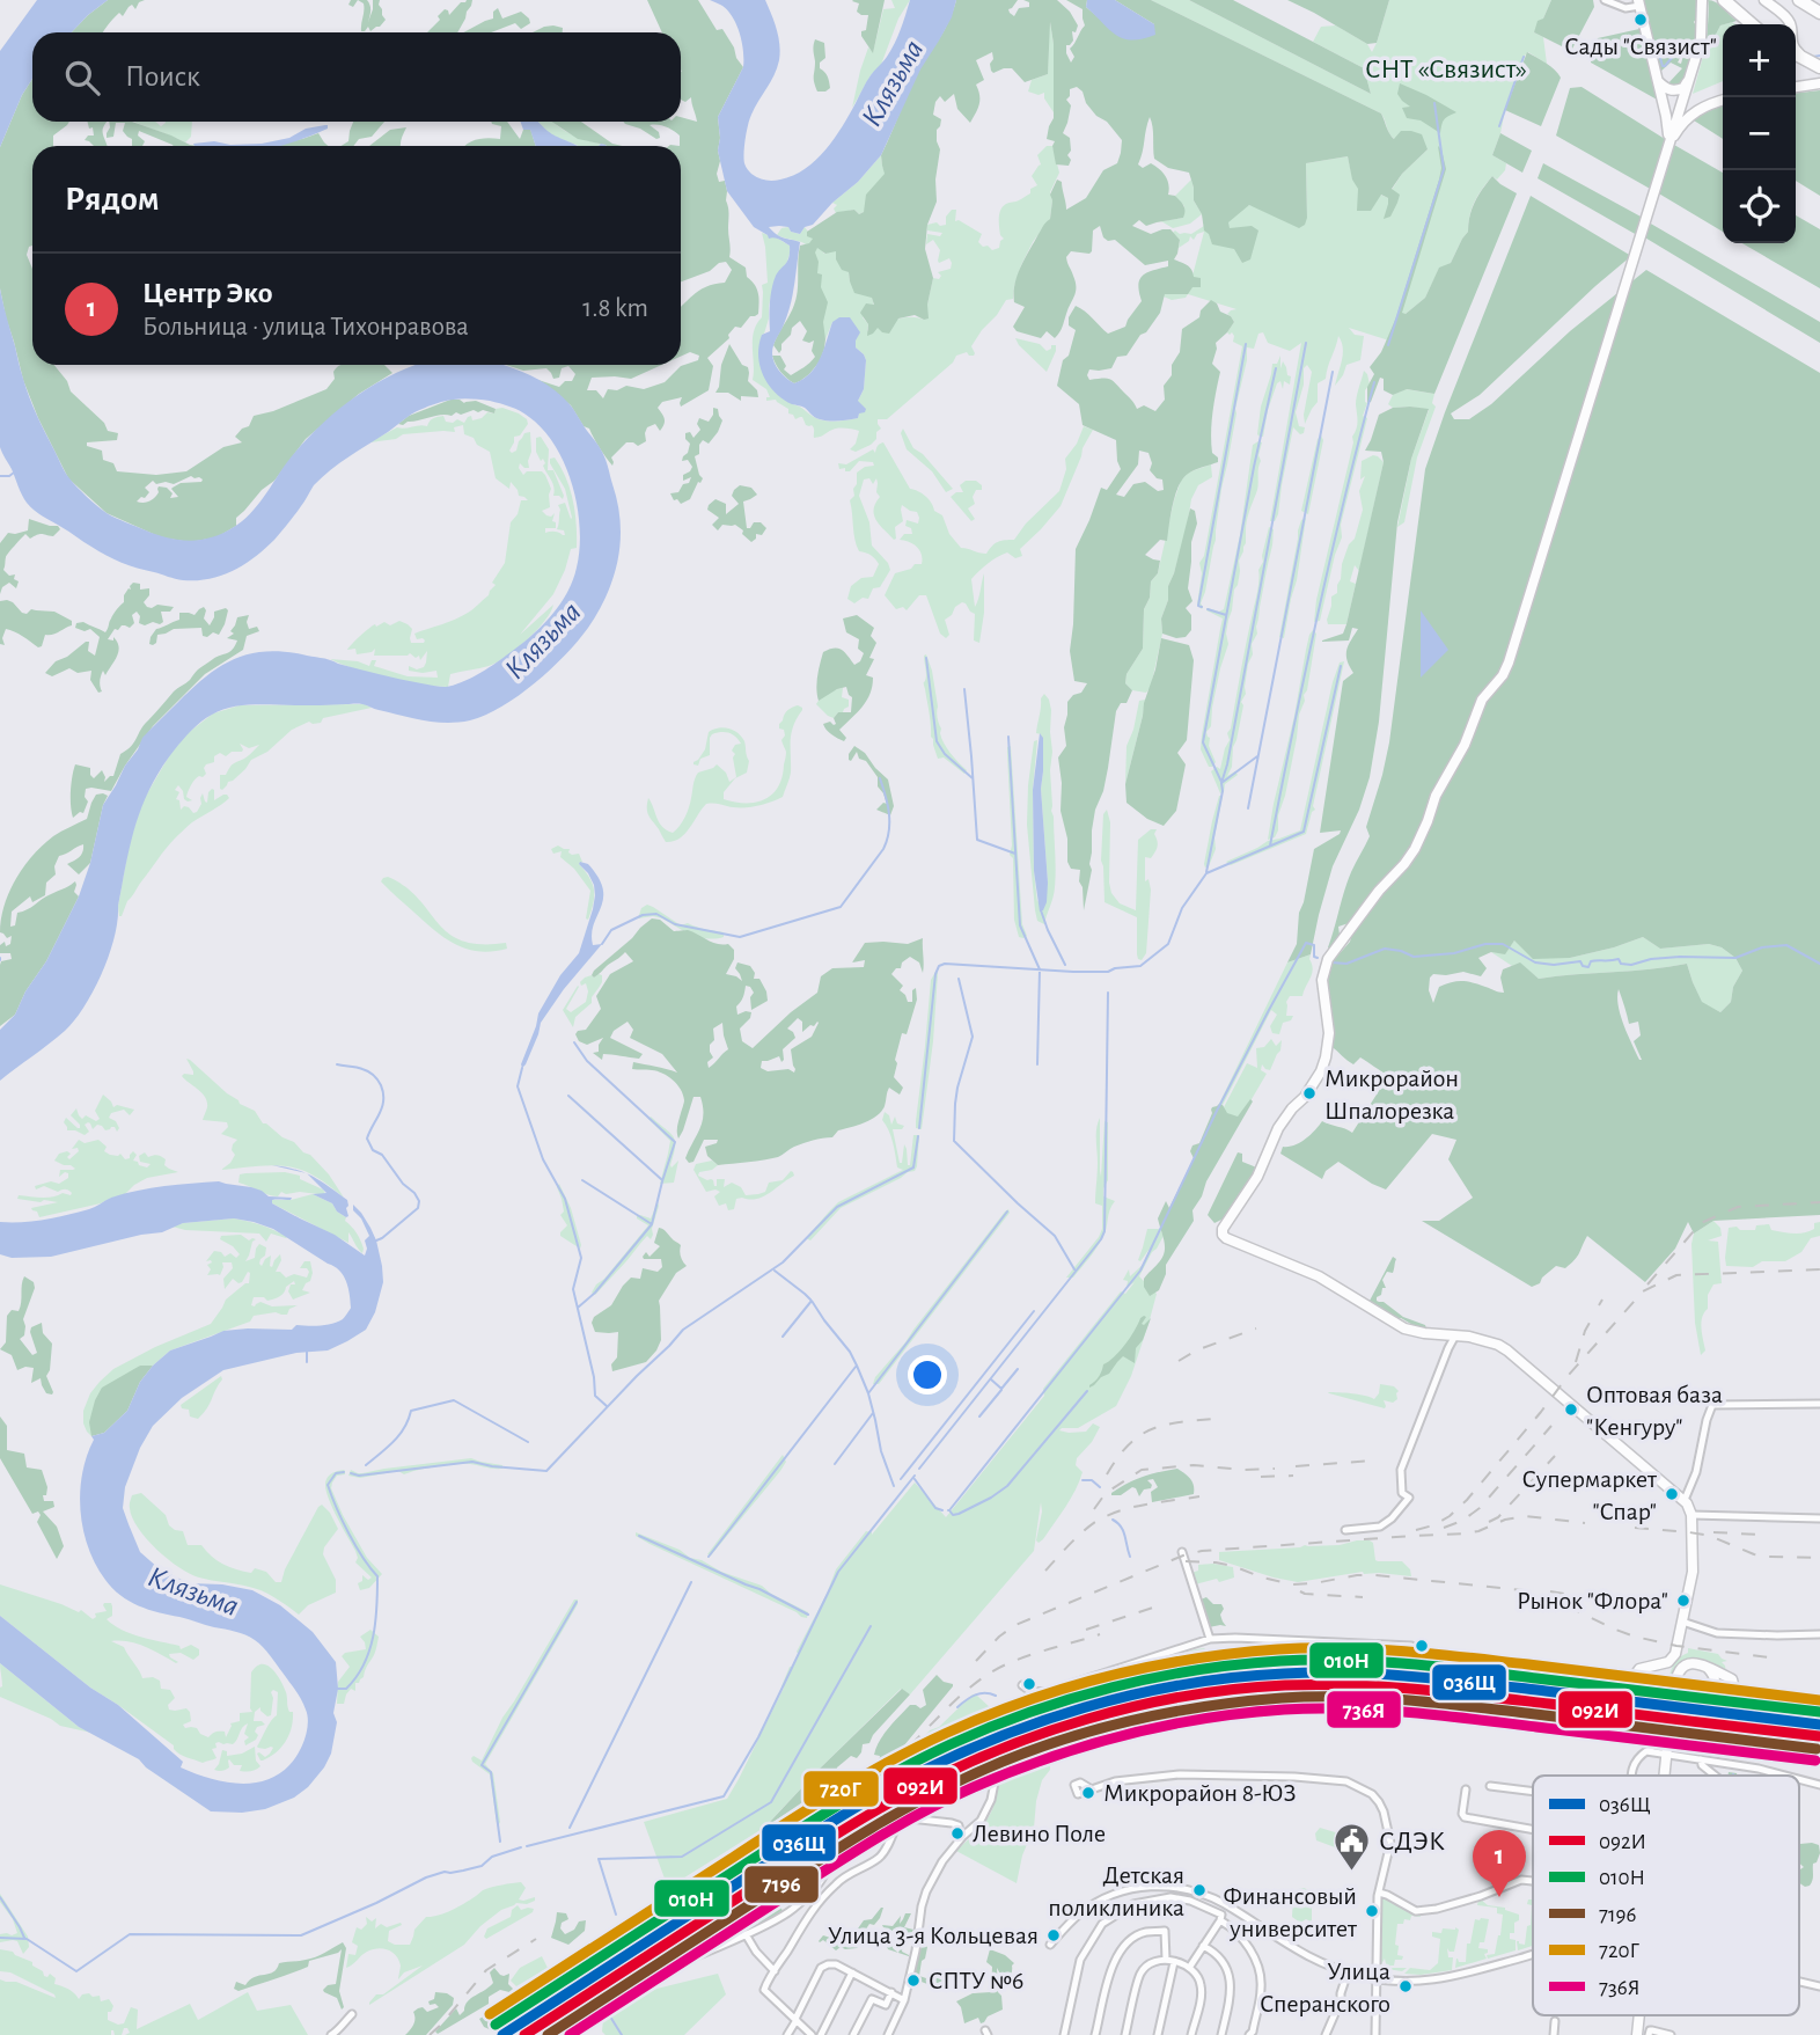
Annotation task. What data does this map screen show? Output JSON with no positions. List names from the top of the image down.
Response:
{
  "water": ["Клязьма"],
  "parks": ["СНТ «Связист»"],
  "places": {
    "other": [
      "Сады \"Связист\"",
      "Микрорайон Шпалорезка",
      "Оптовая база \"Кенгуру\"",
      "Супермаркет \"Спар\"",
      "Рынок \"Флора\"",
      "Микрорайон 8-ЮЗ",
      "Левино Поле",
      "Детская поликлиника",
      "Финансовый университет",
      "Улица 3-я Кольцевая",
      "СПТУ №6",
      "Улица Сперанского"
    ],
    "public building": ["СДЭК"]
  },
  "lines": [
    "transit line 720Г",
    "transit line 010Н",
    "transit line 036Щ",
    "transit line 092И",
    "transit line 7196",
    "transit line 736Я"
  ],
  "legend": [
    "036Щ",
    "092И",
    "010Н",
    "7196",
    "720Г",
    "736Я"
  ],
  "page": {
    "map_buttons": ["+", "−"],
    "search": "Поиск",
    "heading": "Рядом",
    "list": [
      {
        "mark": "1",
        "name": "Центр Эко",
        "note": "Больница · улица Тихонравова",
        "value": "1.8 km"
      }
    ],
    "pins": "1"
  }
}
